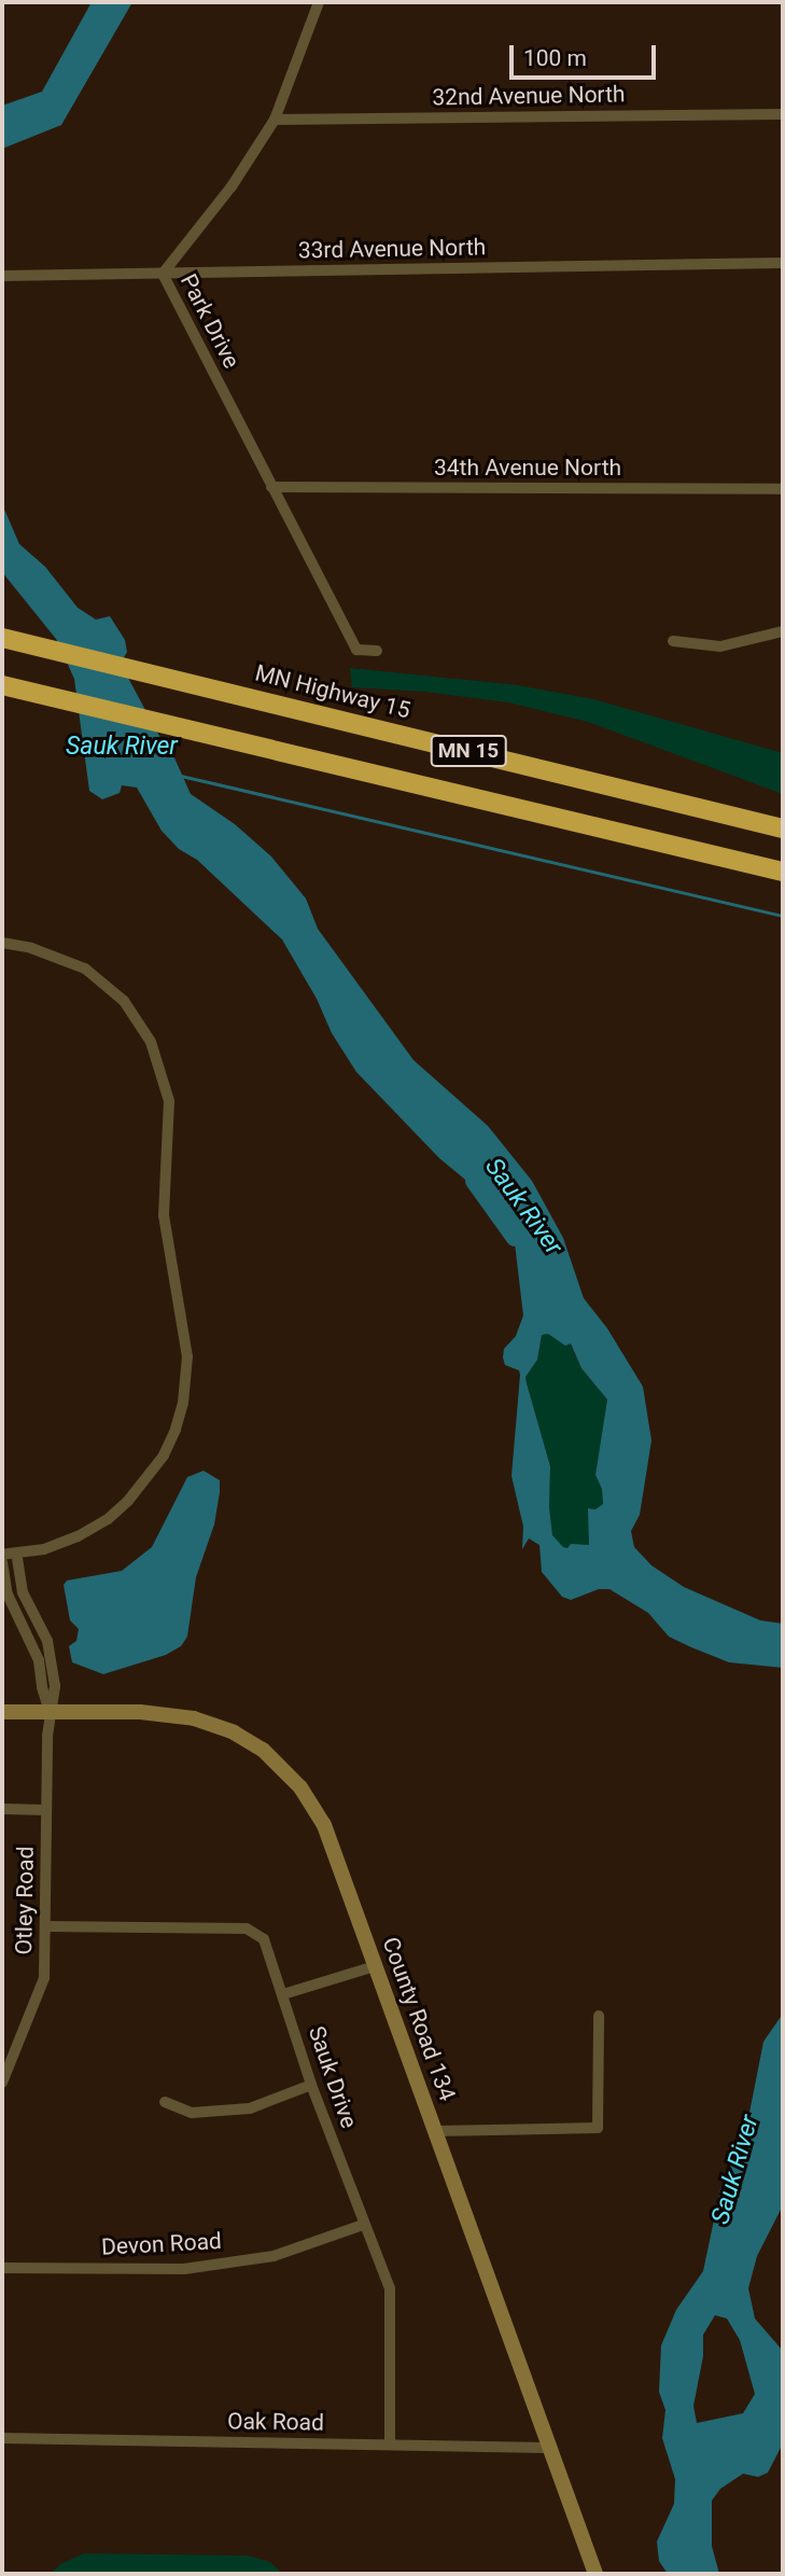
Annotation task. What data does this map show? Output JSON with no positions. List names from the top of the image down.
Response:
{
  "streets": {
    "highway": ["MN Highway 15", "MN 15"],
    "street": [
      "32nd Avenue North",
      "33rd Avenue North",
      "Park Drive",
      "34th Avenue North",
      "Otley Road",
      "County Road 134",
      "Sauk Drive",
      "Devon Road",
      "Oak Road"
    ]
  },
  "crossings": [
    ["32nd Avenue North", "Park Drive"],
    ["33rd Avenue North", "Park Drive"],
    ["Park Drive", "34th Avenue North"],
    ["Otley Road", "County Road 134"],
    ["Otley Road", "Sauk Drive"],
    ["County Road 134", "Oak Road"],
    ["Sauk Drive", "Devon Road"],
    ["Sauk Drive", "Oak Road"]
  ],
  "water": ["Sauk River"],
  "scale_bar": "100 m"
}
